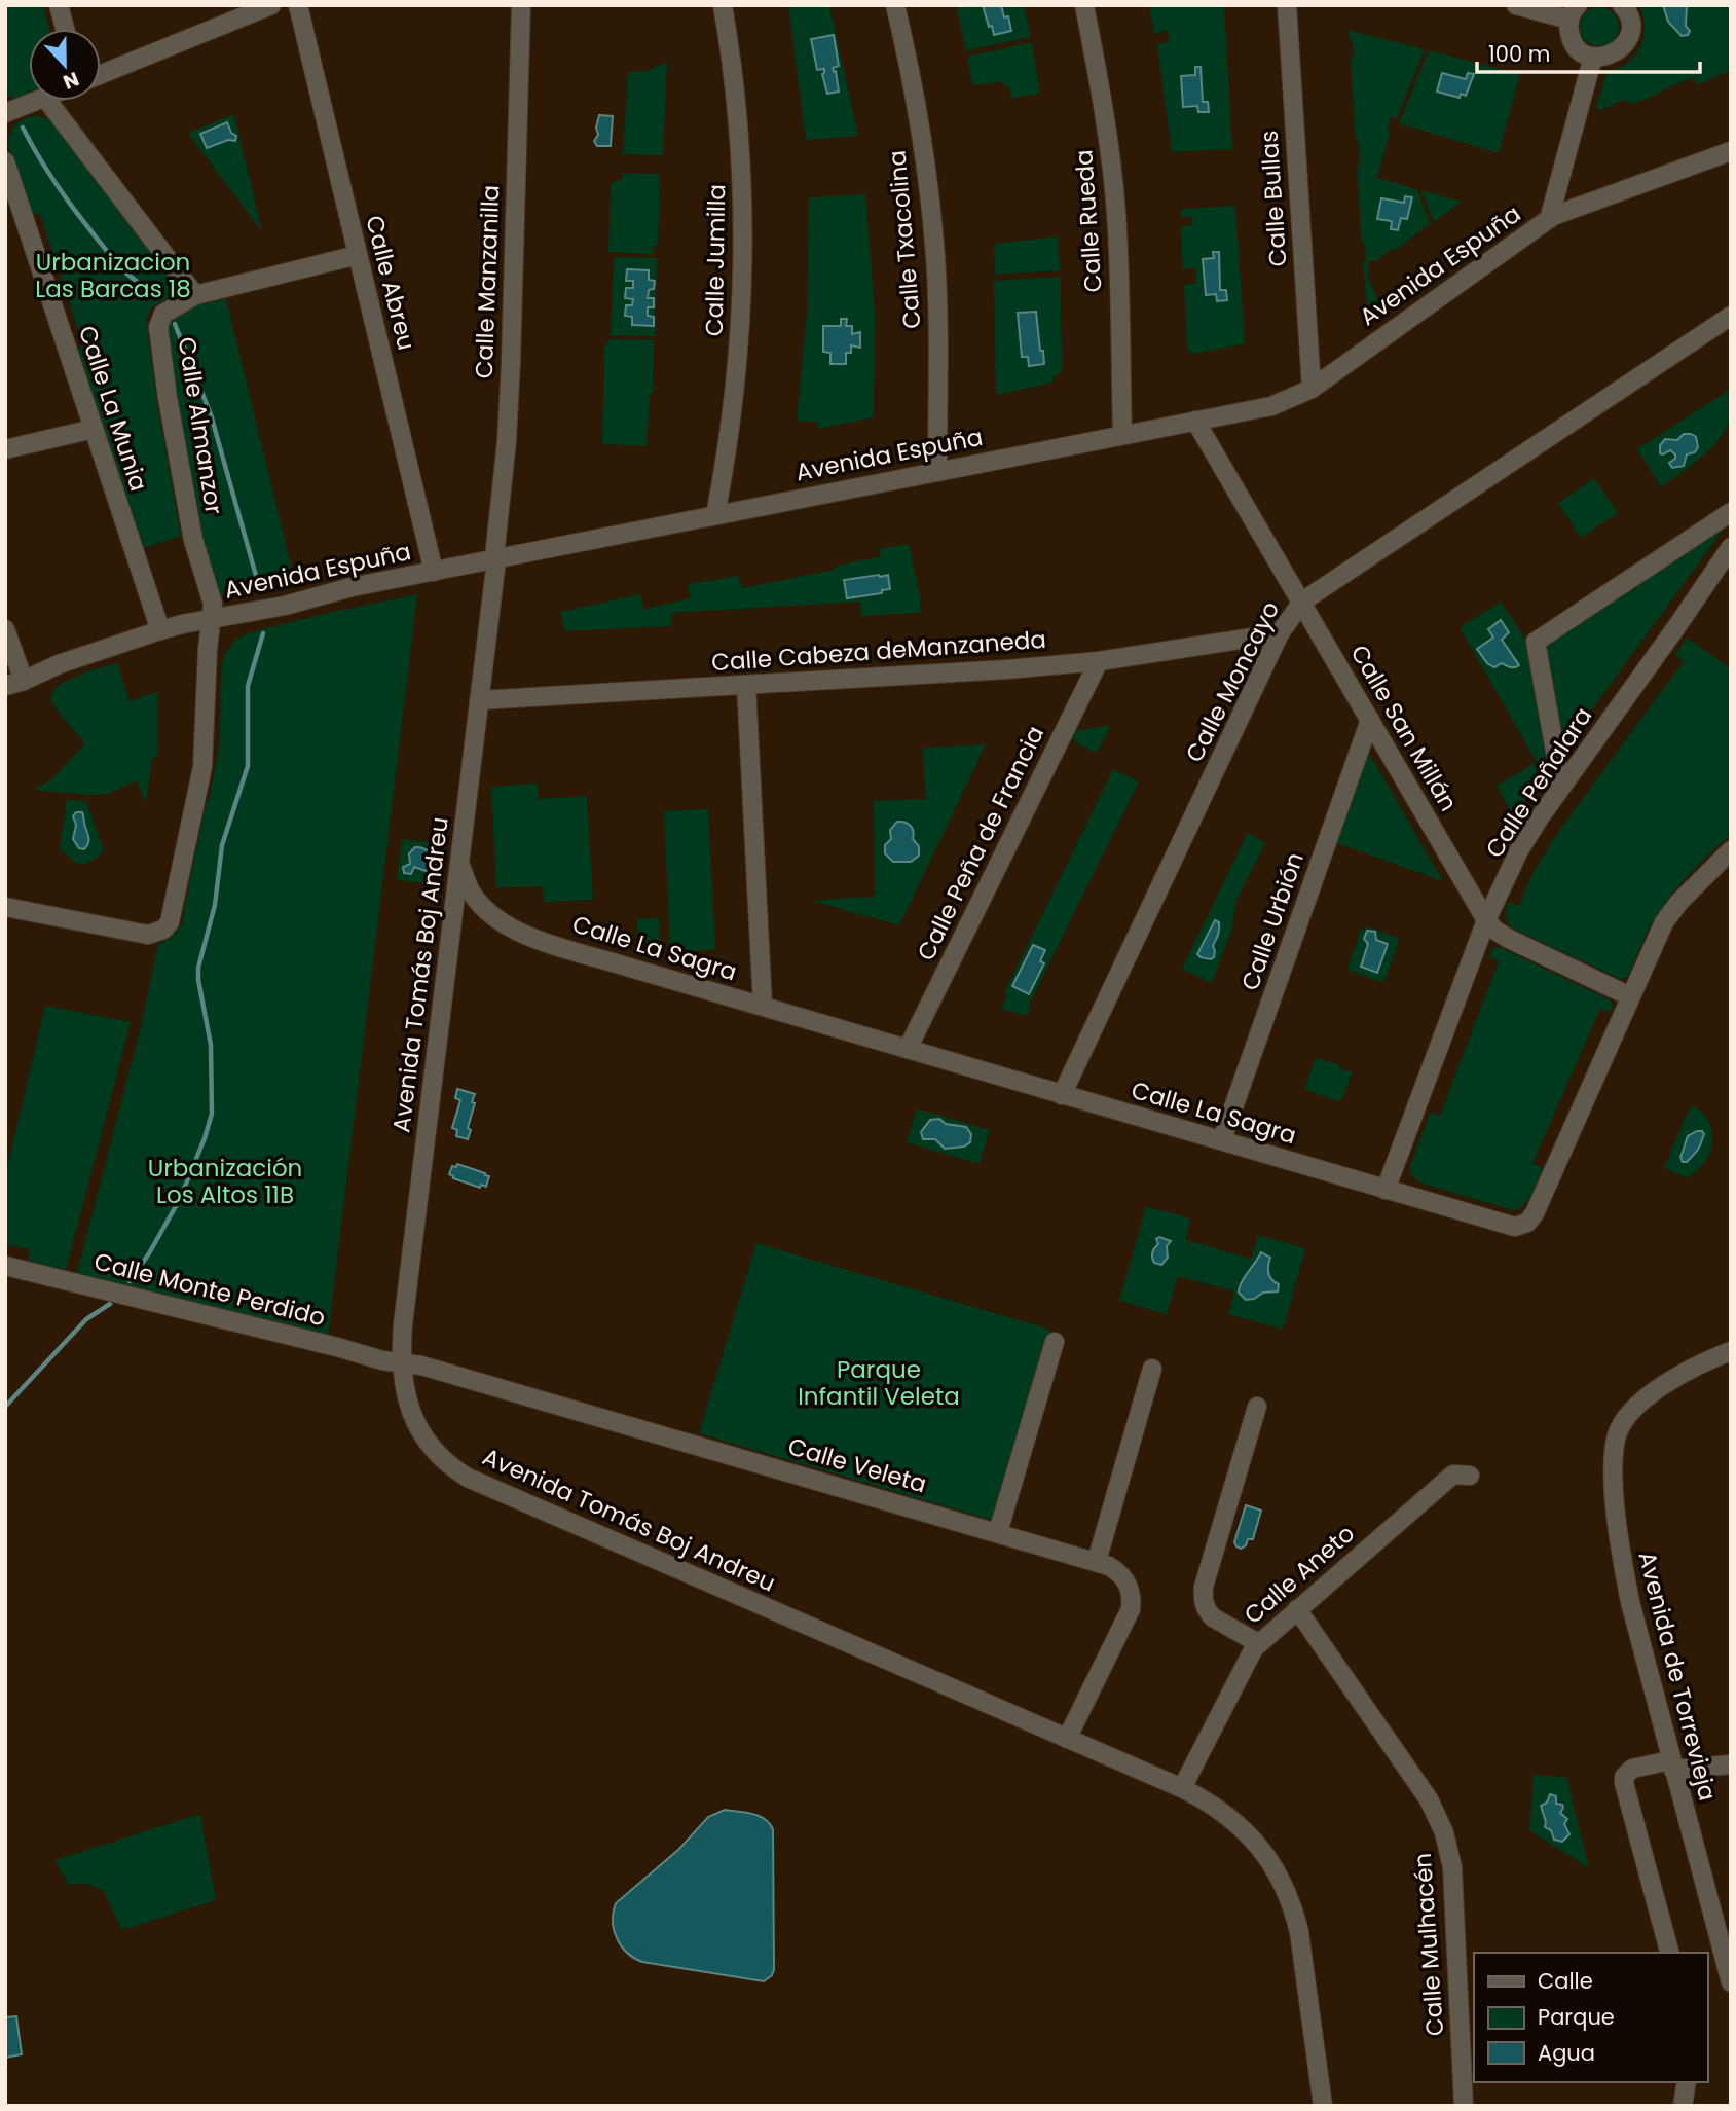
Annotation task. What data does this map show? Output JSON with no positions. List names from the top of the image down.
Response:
{
  "streets": {
    "street": [
      "Calle Bullas",
      "Calle Rueda",
      "Calle Txacolina",
      "Calle Jumilla",
      "Avenida Espuña",
      "Calle Manzanilla",
      "Calle Abreu",
      "Calle La Munia",
      "Calle Almanzor",
      "Calle Cabeza deManzaneda",
      "Calle Moncayo",
      "Calle San Millán",
      "Calle Peñalara",
      "Calle Peña de Francia",
      "Calle Urbión",
      "Calle La Sagra",
      "Avenida Tomás Boj Andreu",
      "Calle Monte Perdido",
      "Calle Veleta",
      "Calle Aneto",
      "Avenida de Torrevieja",
      "Calle Mulhacén"
    ]
  },
  "crossings": [
    ["Calle Bullas", "Avenida Espuña"],
    ["Calle Rueda", "Avenida Espuña"],
    ["Calle Txacolina", "Avenida Espuña"],
    ["Calle Jumilla", "Avenida Espuña"],
    ["Avenida Espuña", "Calle Manzanilla"],
    ["Avenida Espuña", "Calle Abreu"],
    ["Avenida Espuña", "Calle La Munia"],
    ["Avenida Espuña", "Calle Almanzor"],
    ["Avenida Espuña", "Calle San Millán"],
    ["Avenida Espuña", "Avenida Tomás Boj Andreu"],
    ["Calle Manzanilla", "Avenida Tomás Boj Andreu"],
    ["Calle Abreu", "Calle Almanzor"],
    ["Calle Cabeza deManzaneda", "Calle Moncayo"],
    ["Calle Cabeza deManzaneda", "Calle Peña de Francia"],
    ["Calle Cabeza deManzaneda", "Avenida Tomás Boj Andreu"],
    ["Calle Moncayo", "Calle San Millán"],
    ["Calle Moncayo", "Calle La Sagra"],
    ["Calle San Millán", "Calle Peñalara"],
    ["Calle San Millán", "Calle Urbión"],
    ["Calle San Millán", "Calle La Sagra"],
    ["Calle Peñalara", "Calle La Sagra"],
    ["Calle Peña de Francia", "Calle La Sagra"],
    ["Calle Urbión", "Calle La Sagra"],
    ["Calle La Sagra", "Avenida Tomás Boj Andreu"],
    ["Avenida Tomás Boj Andreu", "Calle Monte Perdido"],
    ["Avenida Tomás Boj Andreu", "Calle Veleta"],
    ["Avenida Tomás Boj Andreu", "Calle Aneto"],
    ["Calle Monte Perdido", "Calle Veleta"],
    ["Calle Aneto", "Calle Mulhacén"]
  ],
  "parks": ["Urbanizacion Las Barcas 18", "Urbanización Los Altos 11B", "Parque Infantil Veleta"],
  "legend": ["Calle", "Parque", "Agua"],
  "scale_bar": "100 m",
  "north": "bottom"
}
